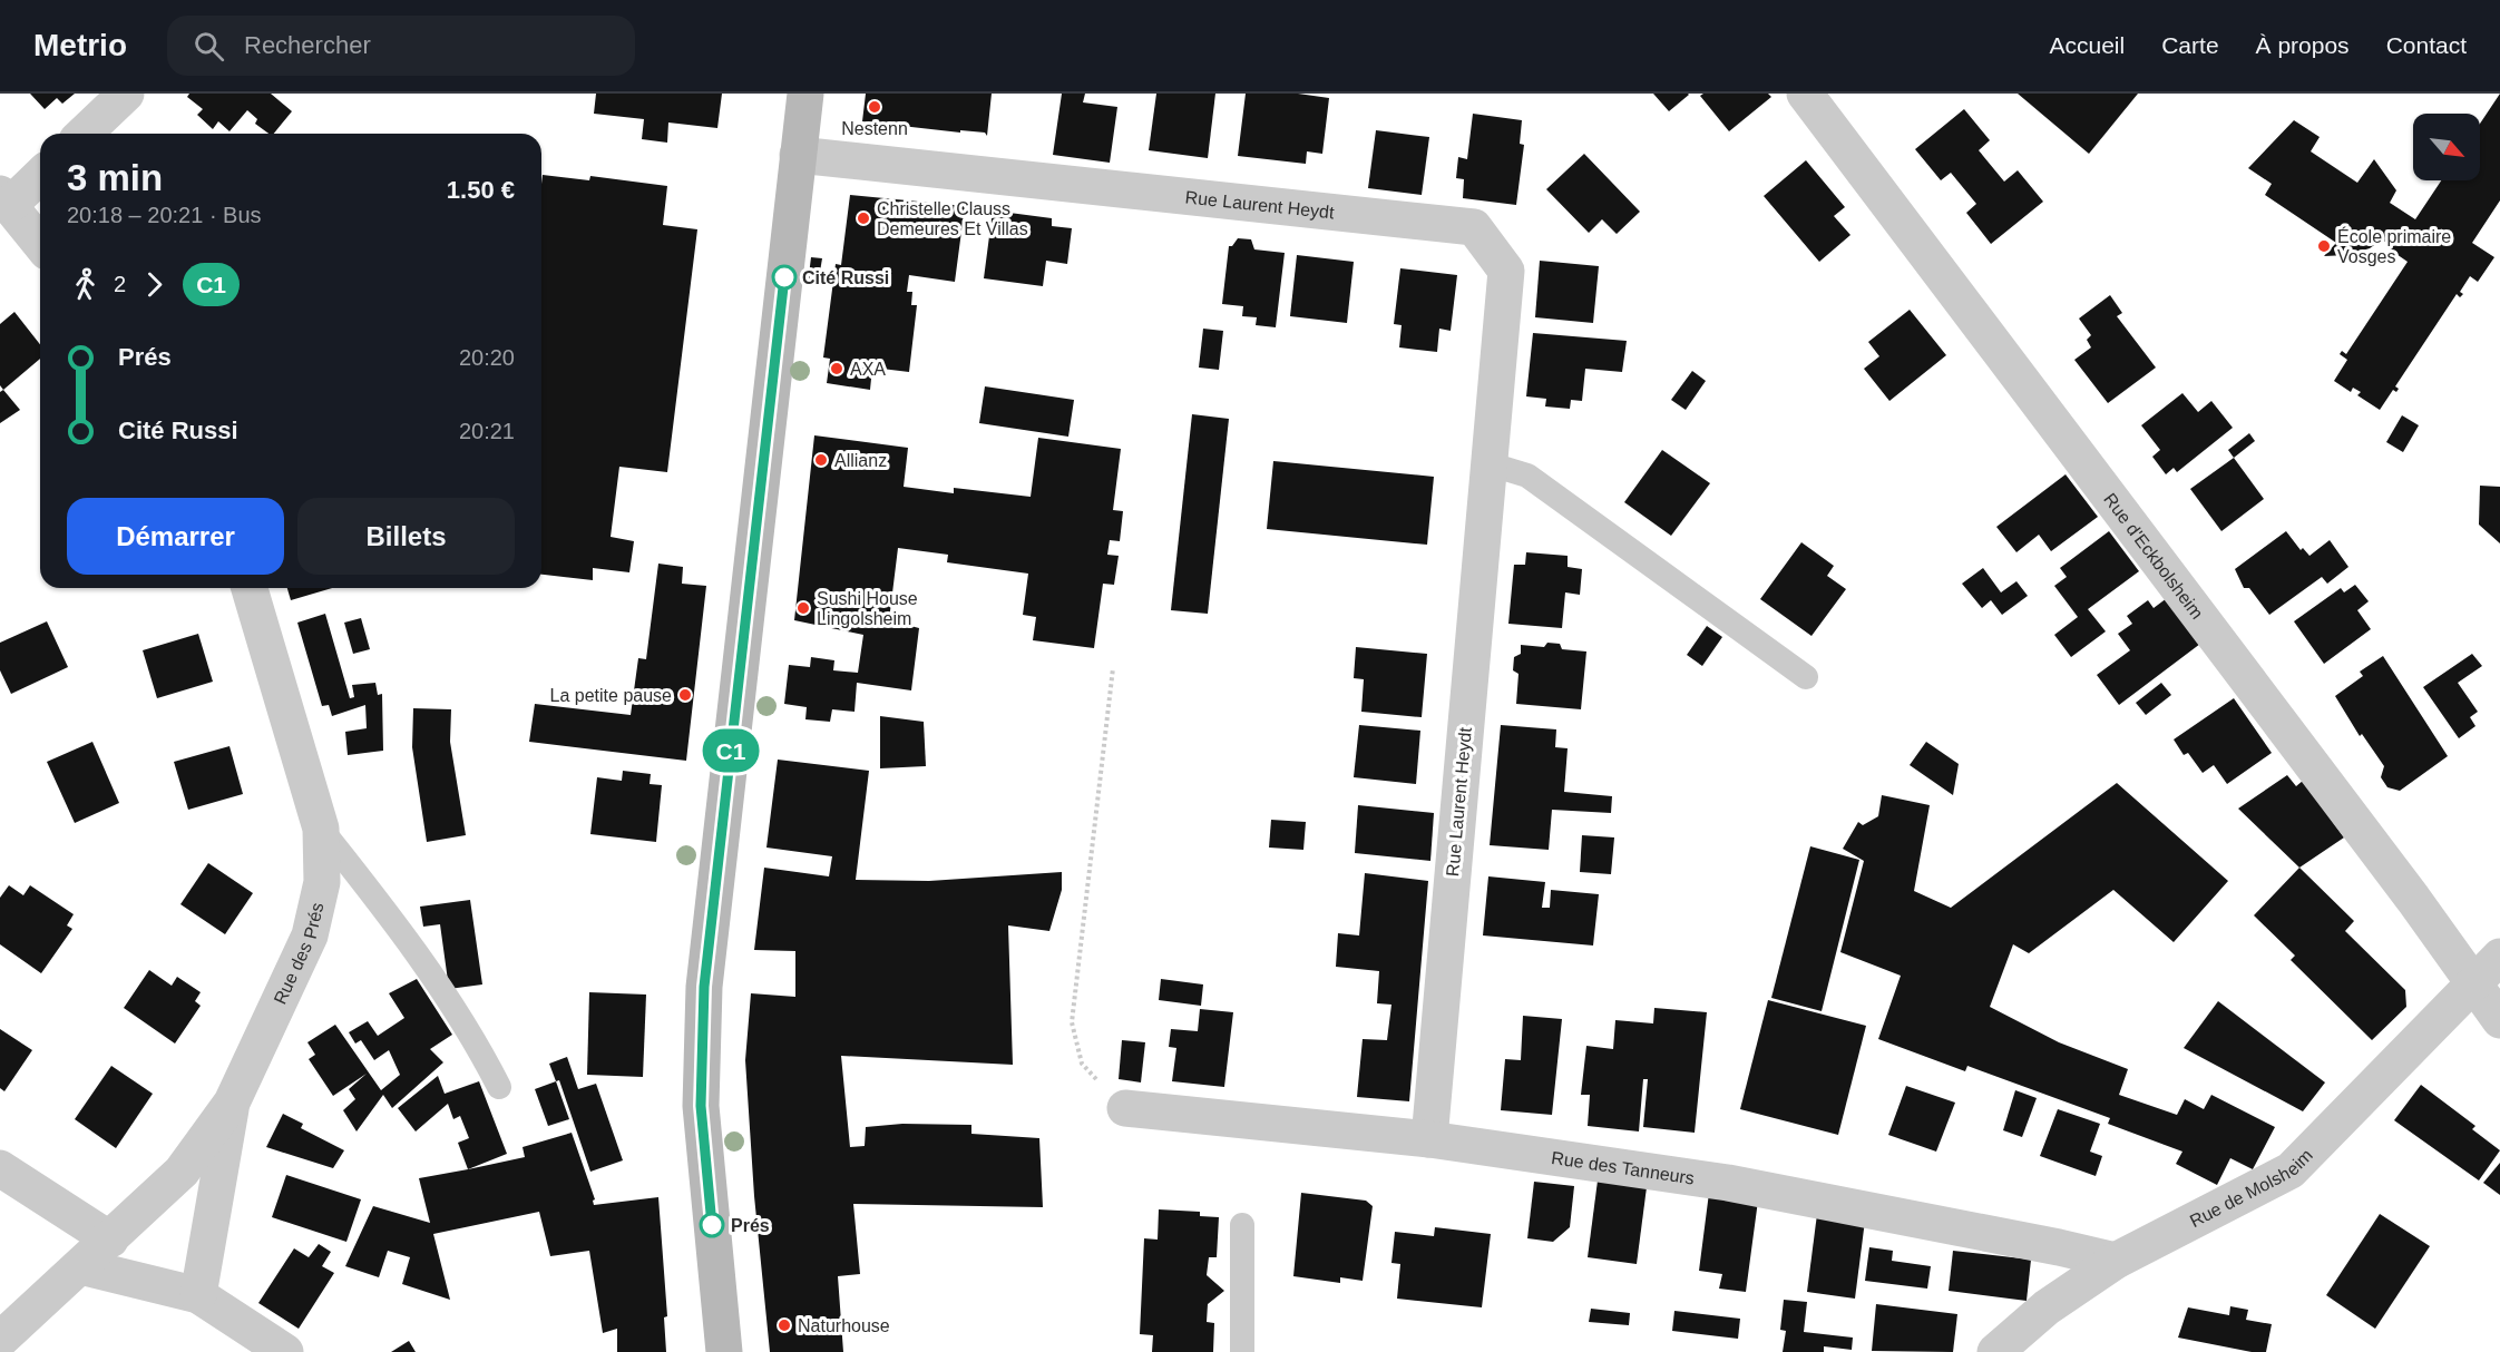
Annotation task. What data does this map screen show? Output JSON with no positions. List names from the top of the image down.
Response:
{
  "streets": {
    "street": [
      "Rue Laurent Heydt",
      "Rue d'Eckbolsheim",
      "Rue des Prés",
      "Rue des Tanneurs",
      "Rue de Molsheim"
    ]
  },
  "crossings": [
    ["Rue Laurent Heydt", "Rue des Tanneurs"],
    ["Rue d'Eckbolsheim", "Rue de Molsheim"],
    ["Rue des Tanneurs", "Rue de Molsheim"]
  ],
  "places": [
    "Nestenn",
    "Christelle Clauss Demeures Et Villas",
    "École primaire Vosges",
    "Cité Russi",
    "AXA",
    "Allianz",
    "Sushi House Lingolsheim",
    "La petite pause",
    "Prés",
    "Naturhouse"
  ],
  "lines": ["bus line C1"],
  "north": "bottom right",
  "page": {
    "header": "Metrio",
    "search": "Rechercher",
    "nav": [
      "Accueil",
      "Carte",
      "À propos",
      "Contact"
    ],
    "on_map": "C1",
    "heading": ["3 min", "20:18 – 20:21 · Bus", "1.50 €"],
    "legs": ["2", "C1"],
    "list": [
      {
        "name": "Prés",
        "value": "20:20"
      },
      {
        "name": "Cité Russi",
        "value": "20:21"
      }
    ],
    "buttons": ["Démarrer", "Billets"]
  }
}
